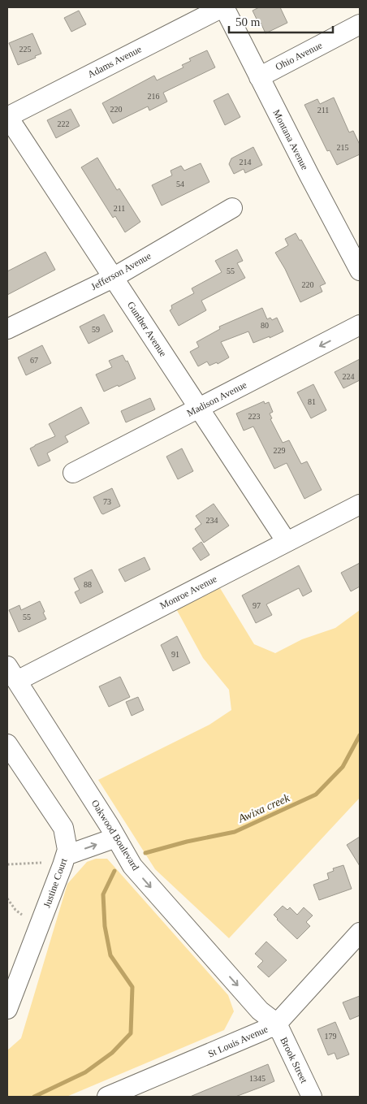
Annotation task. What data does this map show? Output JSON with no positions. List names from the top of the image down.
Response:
{
  "streets": {
    "street": [
      "Ohio Avenue",
      "Adams Avenue",
      "Montana Avenue",
      "Jefferson Avenue",
      "Gunther Avenue",
      "Madison Avenue",
      "Monroe Avenue",
      "Oakwood Boulevard",
      "Justine Court",
      "St Louis Avenue",
      "Brook Street"
    ]
  },
  "crossings": [
    ["Ohio Avenue", "Montana Avenue"],
    ["Adams Avenue", "Montana Avenue"],
    ["Adams Avenue", "Gunther Avenue"],
    ["Jefferson Avenue", "Gunther Avenue"],
    ["Gunther Avenue", "Madison Avenue"],
    ["Gunther Avenue", "Monroe Avenue"],
    ["Monroe Avenue", "Oakwood Boulevard"],
    ["Oakwood Boulevard", "St Louis Avenue"],
    ["Oakwood Boulevard", "Brook Street"],
    ["St Louis Avenue", "Brook Street"]
  ],
  "one_way": ["Madison Avenue", "Oakwood Boulevard"],
  "water": ["Awixa creek"],
  "house_numbers": [
    "225",
    "216",
    "220",
    "211",
    "222",
    "215",
    "214",
    "54",
    "211",
    "55",
    "220",
    "80",
    "59",
    "67",
    "224",
    "81",
    "223",
    "229",
    "73",
    "234",
    "88",
    "97",
    "55",
    "91",
    "179",
    "1345"
  ],
  "scale_bar": "50 m"
}
